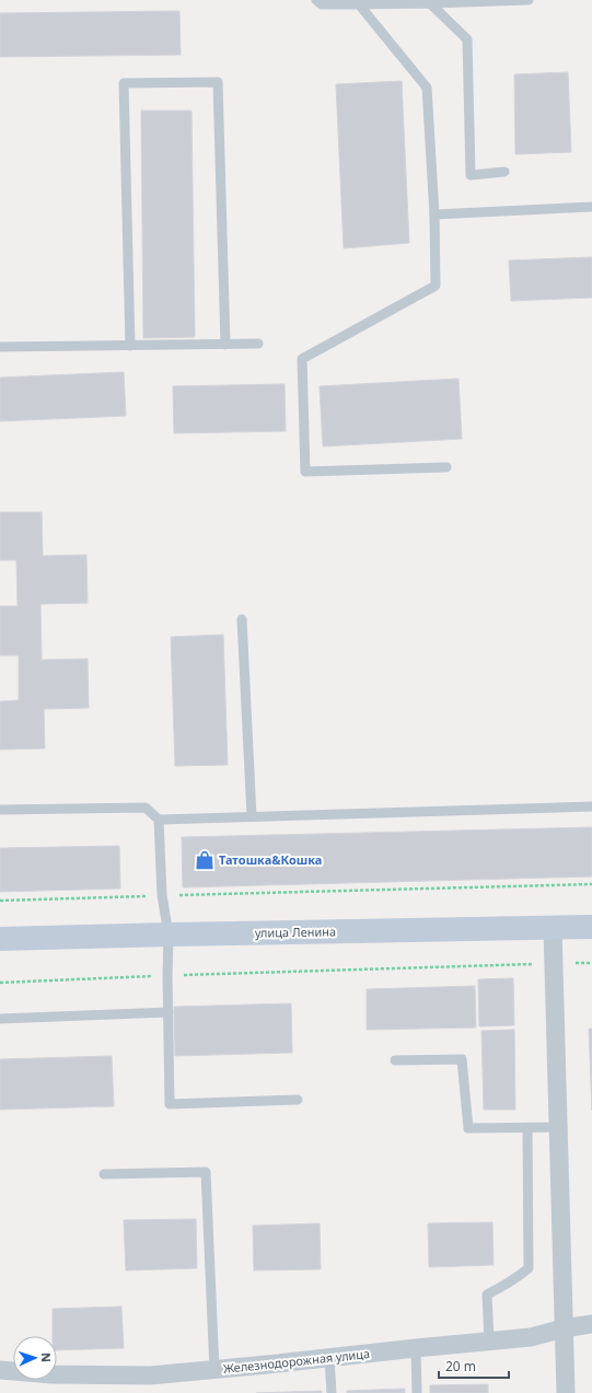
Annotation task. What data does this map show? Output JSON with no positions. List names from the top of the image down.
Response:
{
  "streets": {
    "street": ["улица Ленина", "Железнодорожная улица"]
  },
  "places": {
    "shop": ["Татошка&Кошка"]
  },
  "scale_bar": "20 m",
  "north": "right"
}
